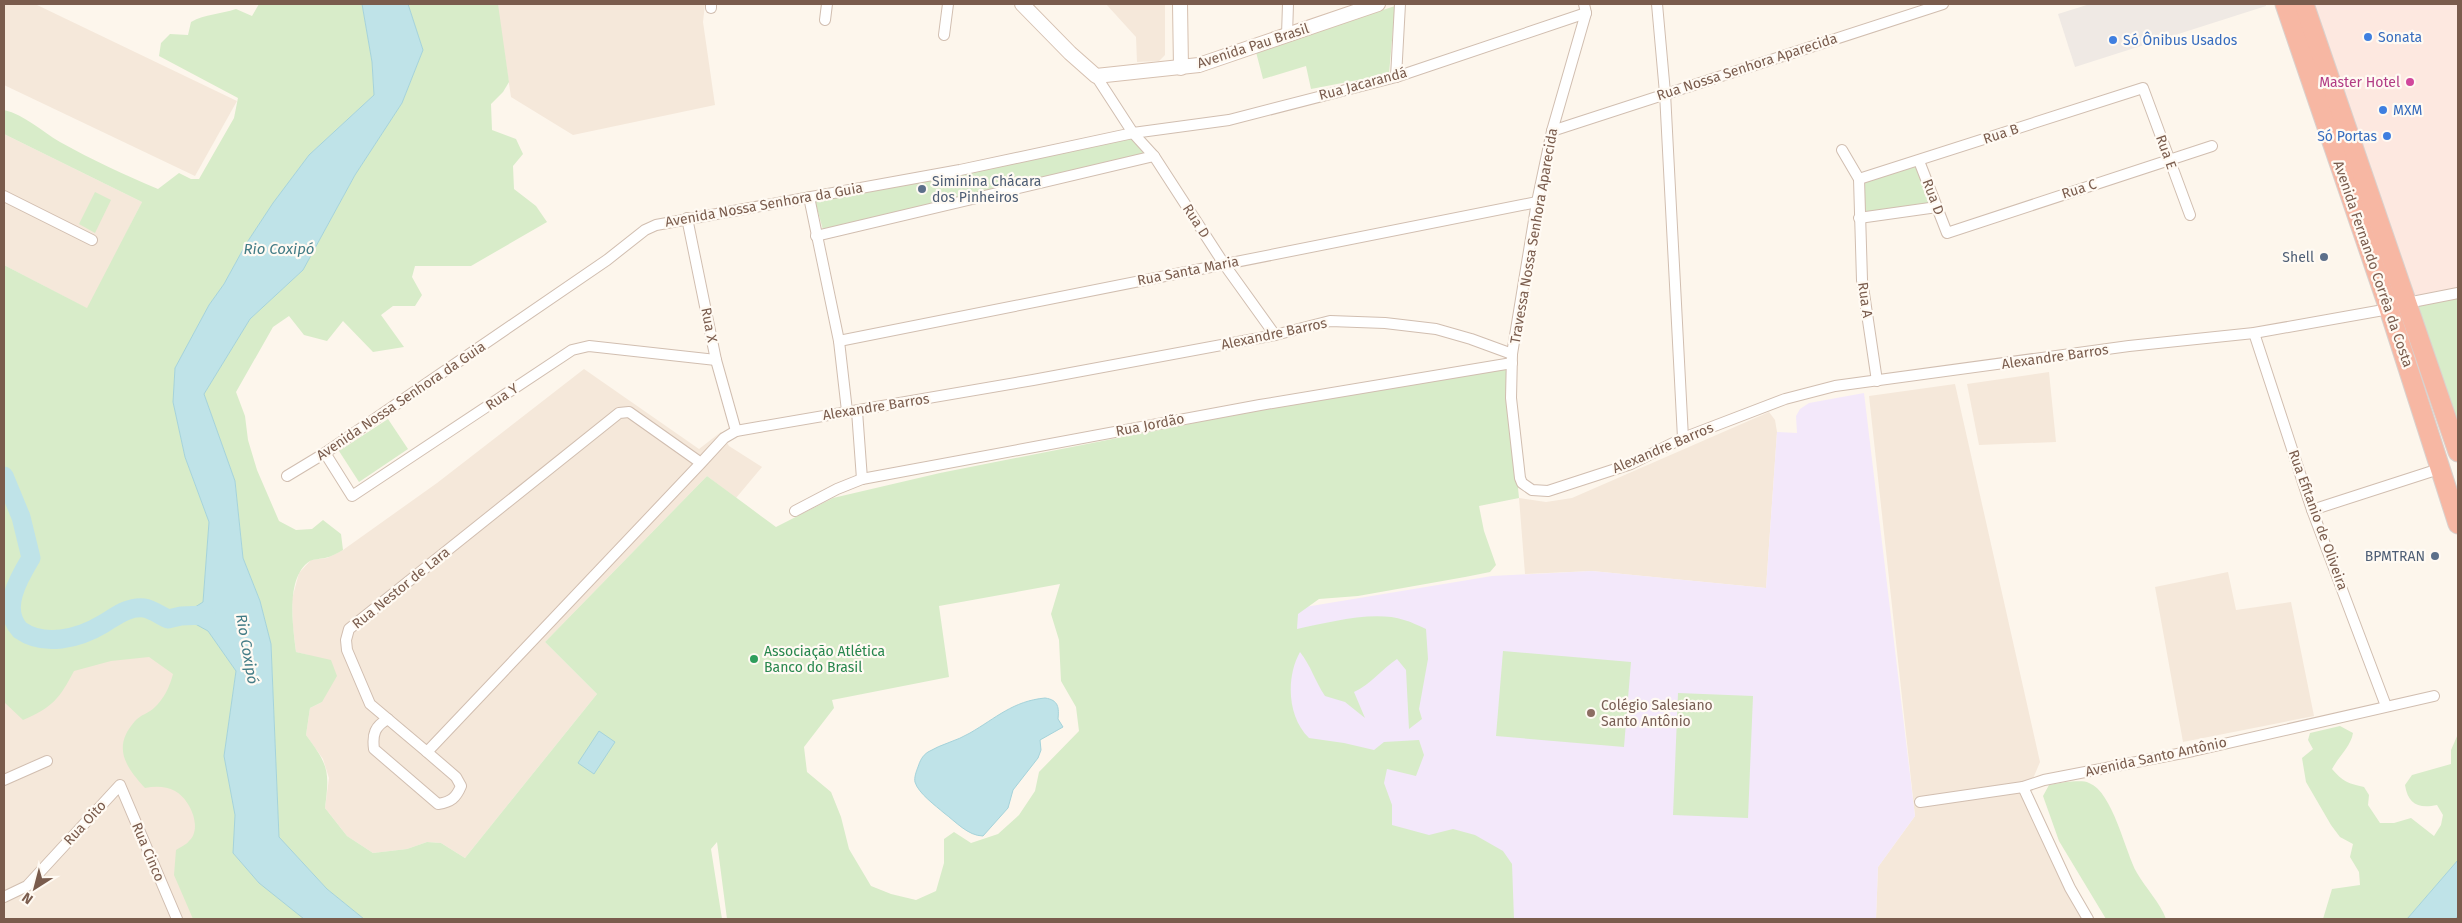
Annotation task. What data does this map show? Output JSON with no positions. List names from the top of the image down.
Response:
{
  "streets": {
    "highway": ["Avenida Fernando Corrêa da Costa"],
    "street": [
      "Avenida Pau Brasil",
      "Rua Nossa Senhora Aparecida",
      "Rua Jacarandá",
      "Rua B",
      "Rua E",
      "Rua C",
      "Rua D",
      "Avenida Nossa Senhora da Guia",
      "Travessa Nossa Senhora Aparecida",
      "Rua Santa Maria",
      "Rua A",
      "Rua X",
      "Alexandre Barros",
      "Rua Y",
      "Rua Jordão",
      "Rua Efitanio de Oliveira",
      "Rua Nestor de Lara",
      "Avenida Santo Antônio",
      "Rua Oito",
      "Rua Cinco"
    ]
  },
  "crossings": [
    ["Avenida Pau Brasil", "Rua D"],
    ["Rua Nossa Senhora Aparecida", "Travessa Nossa Senhora Aparecida"],
    ["Rua Jacarandá", "Rua D"],
    ["Rua Jacarandá", "Avenida Nossa Senhora da Guia"],
    ["Rua Jacarandá", "Travessa Nossa Senhora Aparecida"],
    ["Rua B", "Rua E"],
    ["Rua B", "Rua D"],
    ["Rua B", "Rua A"],
    ["Rua E", "Rua C"],
    ["Rua C", "Rua D"],
    ["Rua D", "Avenida Nossa Senhora da Guia"],
    ["Rua D", "Rua Santa Maria"],
    ["Rua D", "Alexandre Barros"],
    ["Avenida Nossa Senhora da Guia", "Rua X"],
    ["Avenida Nossa Senhora da Guia", "Rua Y"],
    ["Travessa Nossa Senhora Aparecida", "Rua Santa Maria"],
    ["Travessa Nossa Senhora Aparecida", "Alexandre Barros"],
    ["Travessa Nossa Senhora Aparecida", "Rua Jordão"],
    ["Avenida Fernando Corrêa da Costa", "Alexandre Barros"],
    ["Rua A", "Alexandre Barros"],
    ["Rua X", "Alexandre Barros"],
    ["Rua X", "Rua Y"],
    ["Alexandre Barros", "Rua Jordão"],
    ["Alexandre Barros", "Rua Efitanio de Oliveira"],
    ["Rua Efitanio de Oliveira", "Avenida Santo Antônio"],
    ["Rua Oito", "Rua Cinco"]
  ],
  "water": ["Rio Coxipó"],
  "places": [
    "Sonata",
    "Só Ônibus Usados",
    "Master Hotel",
    "MXM",
    "Só Portas",
    "Siminina Chácara dos Pinheiros",
    "Shell",
    "BPMTRAN",
    "Associação Atlética Banco do Brasil",
    "Colégio Salesiano Santo Antônio"
  ],
  "north": "bottom left"
}
